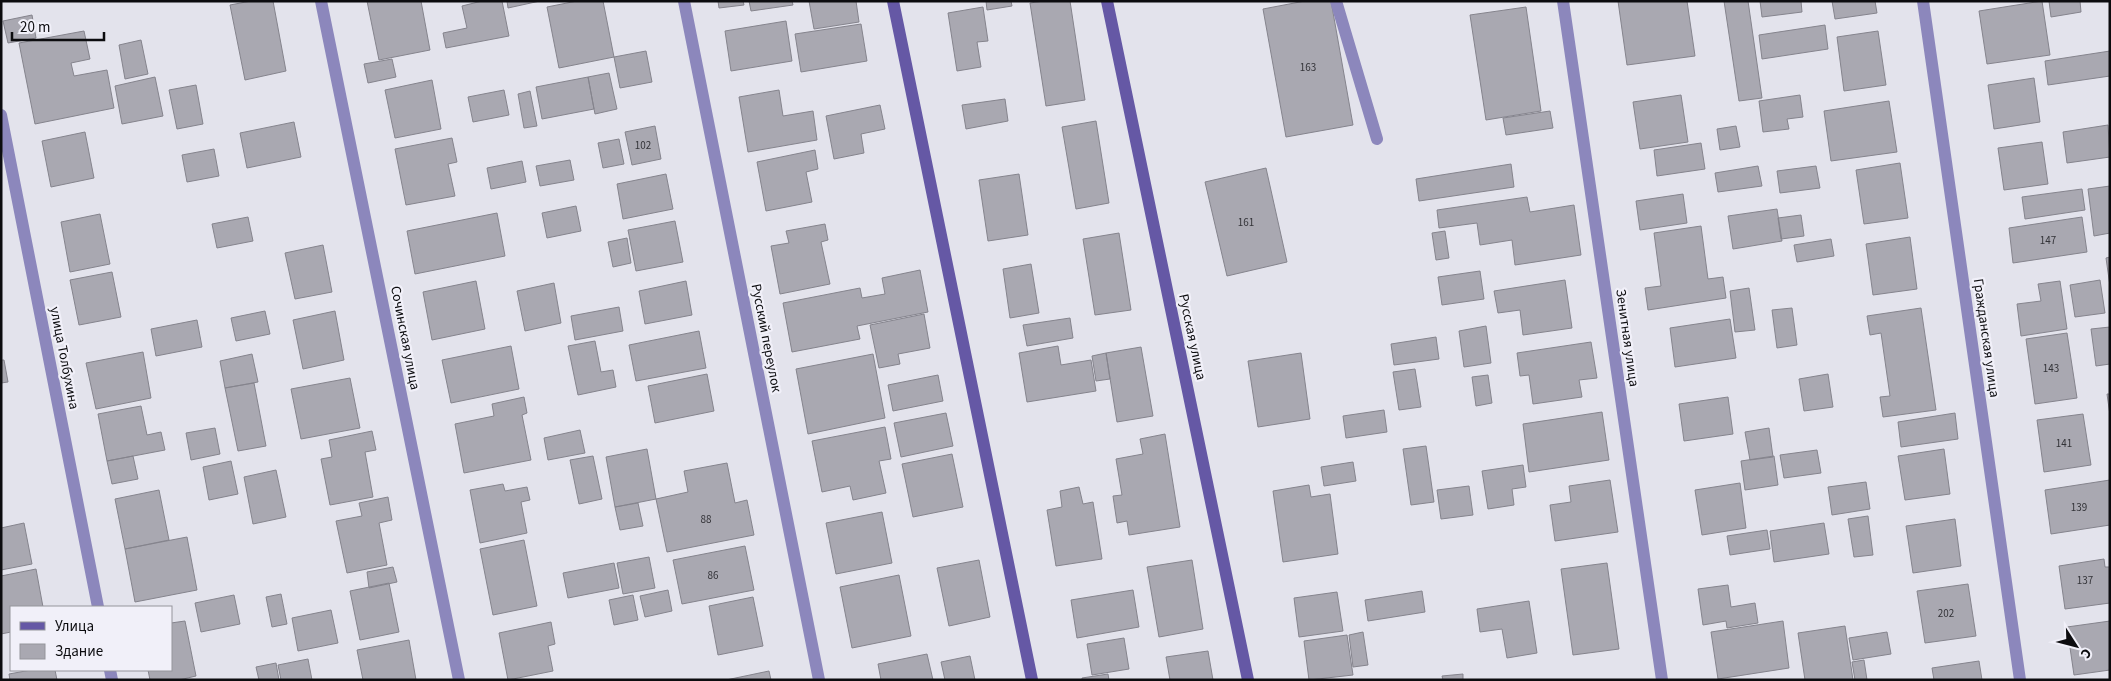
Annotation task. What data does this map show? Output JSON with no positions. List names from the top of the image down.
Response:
{
  "streets": {
    "main road": ["Русская улица"],
    "street": [
      "Сочинская улица",
      "Русский переулок",
      "Зенитная улица",
      "Гражданская улица",
      "улица Толбухина"
    ]
  },
  "house_numbers": [
    "163",
    "102",
    "161",
    "147",
    "143",
    "141",
    "139",
    "88",
    "86",
    "137",
    "202"
  ],
  "legend": ["Улица", "Здание"],
  "scale_bar": "20 m",
  "north": "bottom right"
}
